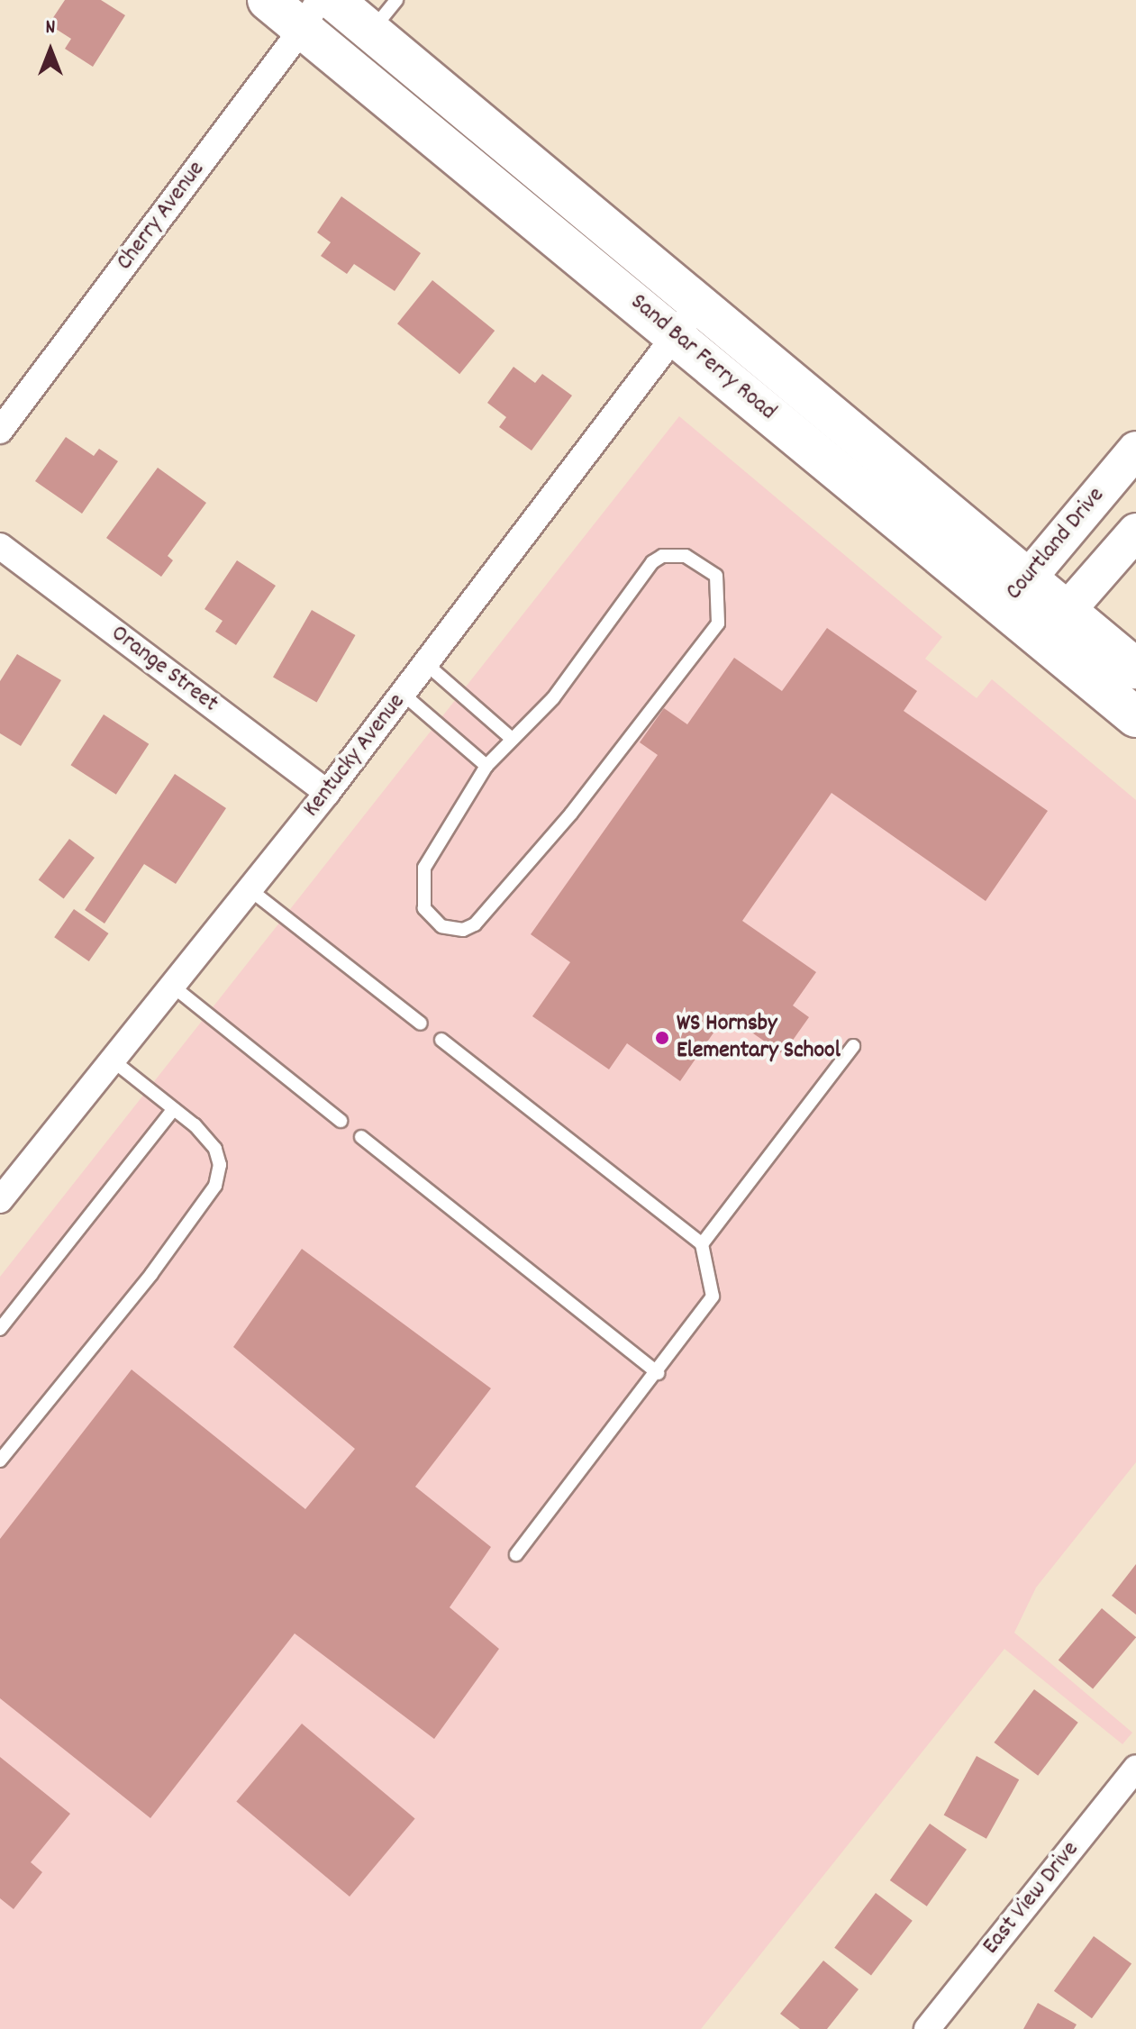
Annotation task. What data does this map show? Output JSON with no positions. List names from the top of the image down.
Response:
{
  "streets": {
    "main road": ["Sand Bar Ferry Road"],
    "street": [
      "Cherry Avenue",
      "Courtland Drive",
      "Orange Street",
      "Kentucky Avenue",
      "East View Drive"
    ]
  },
  "crossings": [
    ["Cherry Avenue", "Sand Bar Ferry Road"],
    ["Sand Bar Ferry Road", "Courtland Drive"],
    ["Sand Bar Ferry Road", "Kentucky Avenue"],
    ["Orange Street", "Kentucky Avenue"]
  ],
  "places": ["WS Hornsby Elementary School"],
  "north": "top"
}
